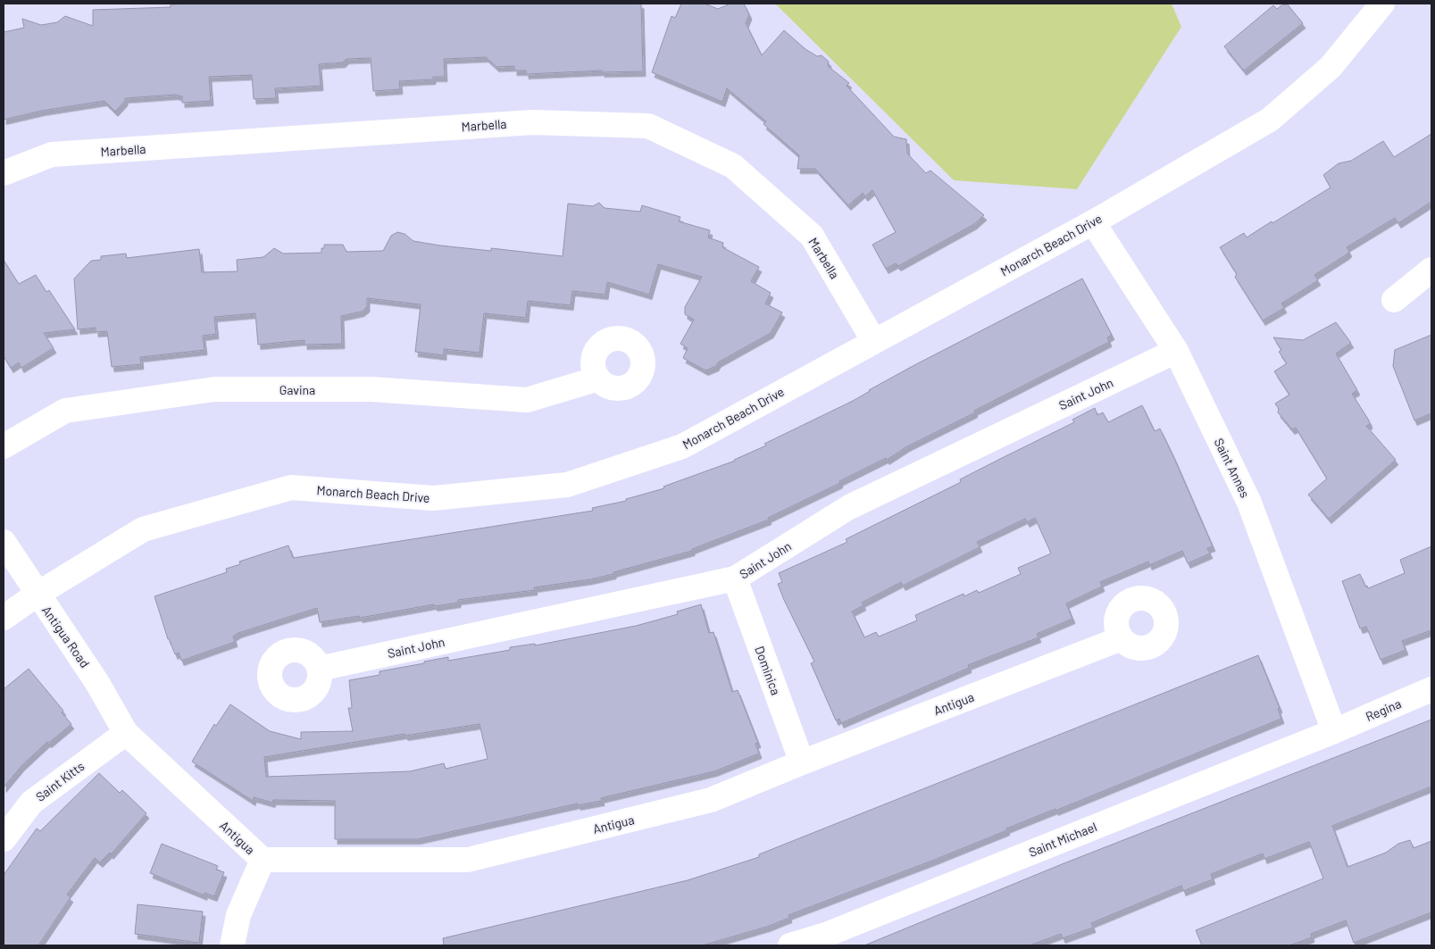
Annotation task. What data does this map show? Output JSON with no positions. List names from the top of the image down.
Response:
{
  "streets": {
    "street": [
      "Marbella",
      "Monarch Beach Drive",
      "Gavina",
      "Saint John",
      "Saint Annes",
      "Antigua Road",
      "Dominica",
      "Antigua",
      "Regina",
      "Saint Kitts",
      "Saint Michael"
    ]
  },
  "crossings": [
    ["Marbella", "Monarch Beach Drive"],
    ["Monarch Beach Drive", "Saint Annes"],
    ["Monarch Beach Drive", "Antigua Road"],
    ["Saint John", "Saint Annes"],
    ["Saint John", "Dominica"],
    ["Saint Annes", "Regina"],
    ["Saint Annes", "Saint Michael"],
    ["Antigua Road", "Antigua"],
    ["Antigua Road", "Saint Kitts"],
    ["Dominica", "Antigua"],
    ["Antigua", "Saint Kitts"],
    ["Regina", "Saint Michael"]
  ]
}
